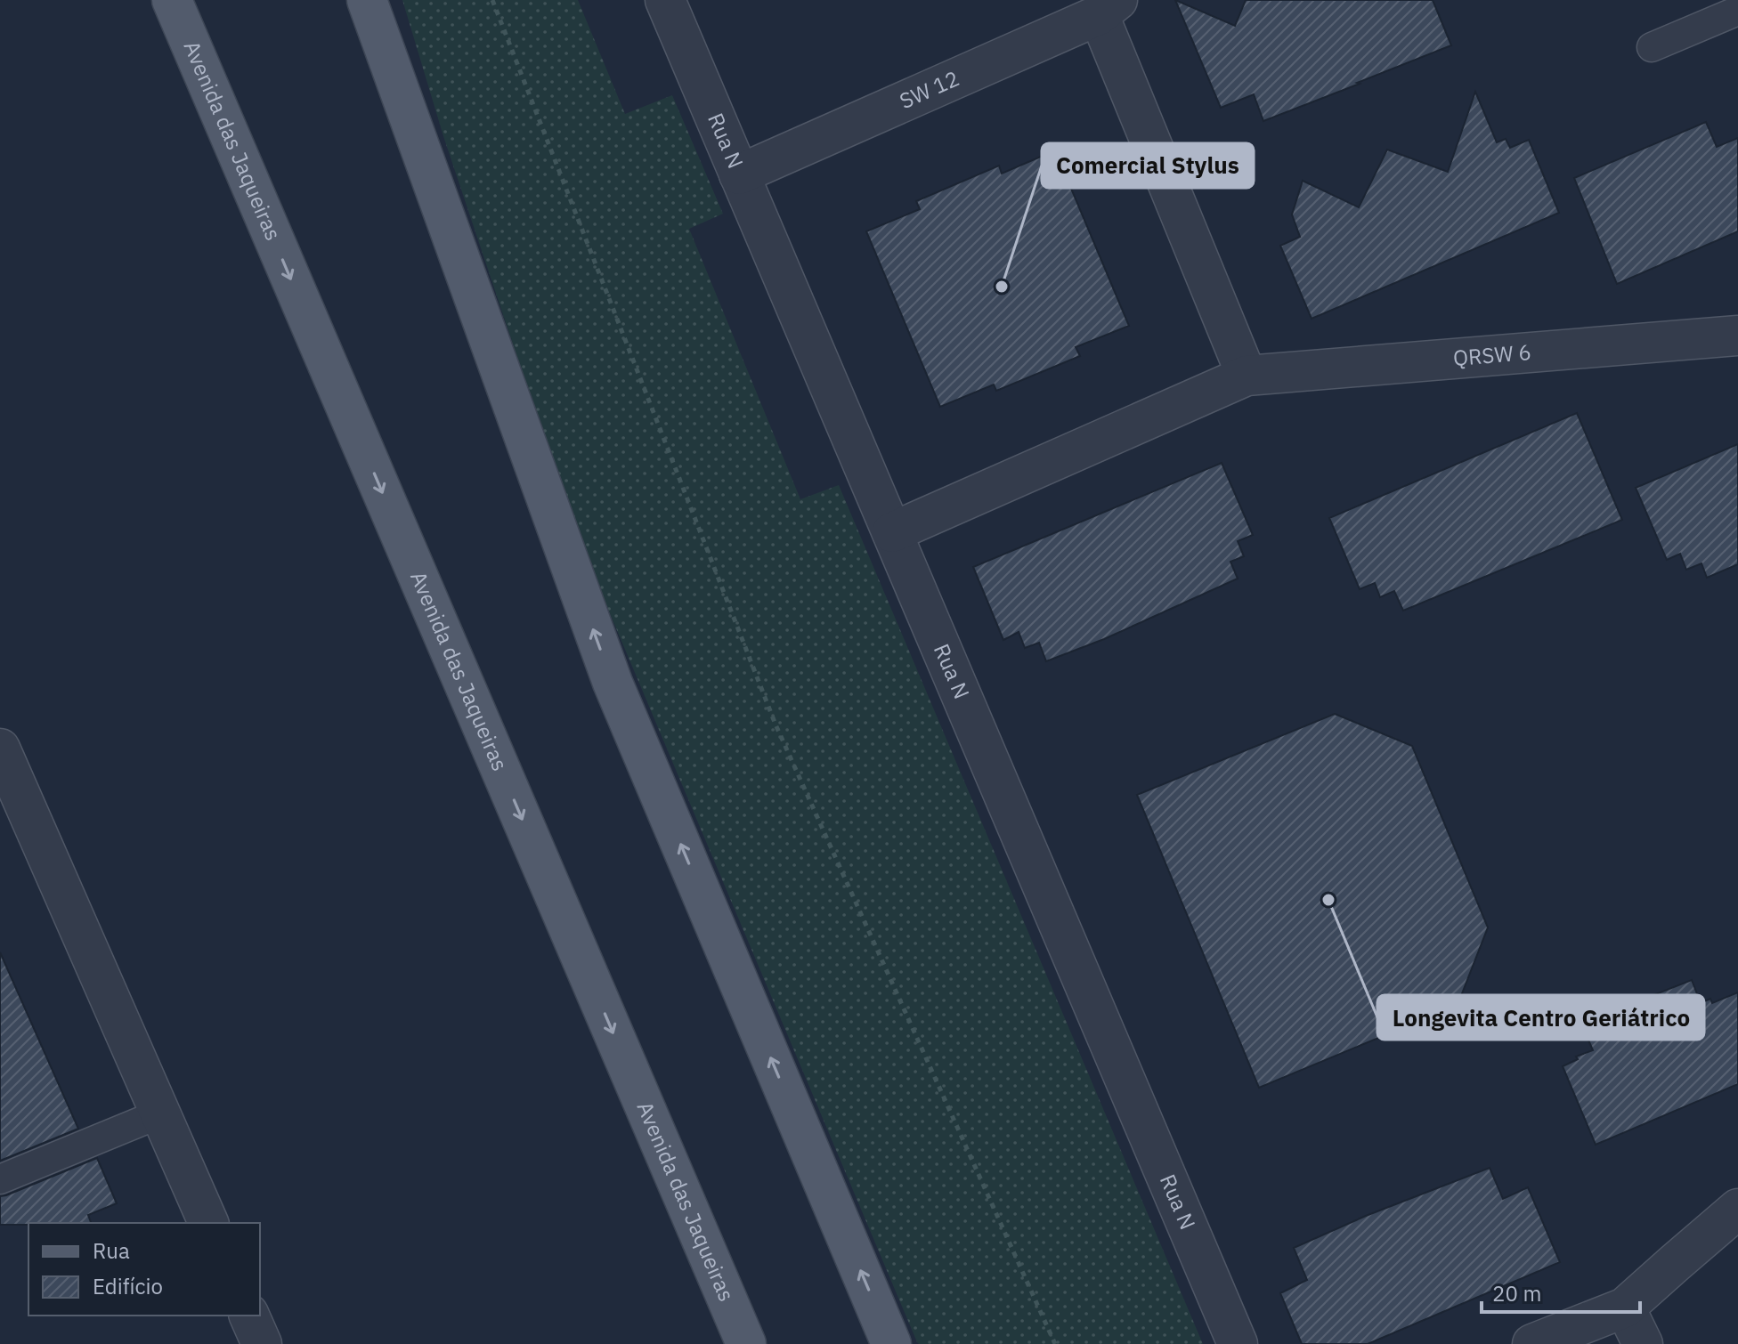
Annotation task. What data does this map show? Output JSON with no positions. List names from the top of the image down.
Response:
{
  "streets": {
    "main road": ["Avenida das Jaqueiras"],
    "street": ["SW 12", "Rua N", "QRSW 6"]
  },
  "crossings": [
    ["SW 12", "Rua N"],
    ["Rua N", "QRSW 6"]
  ],
  "places": ["Comercial Stylus", "Longevita Centro Geriátrico"],
  "legend": ["Rua", "Edifício"],
  "scale_bar": "20 m"
}
